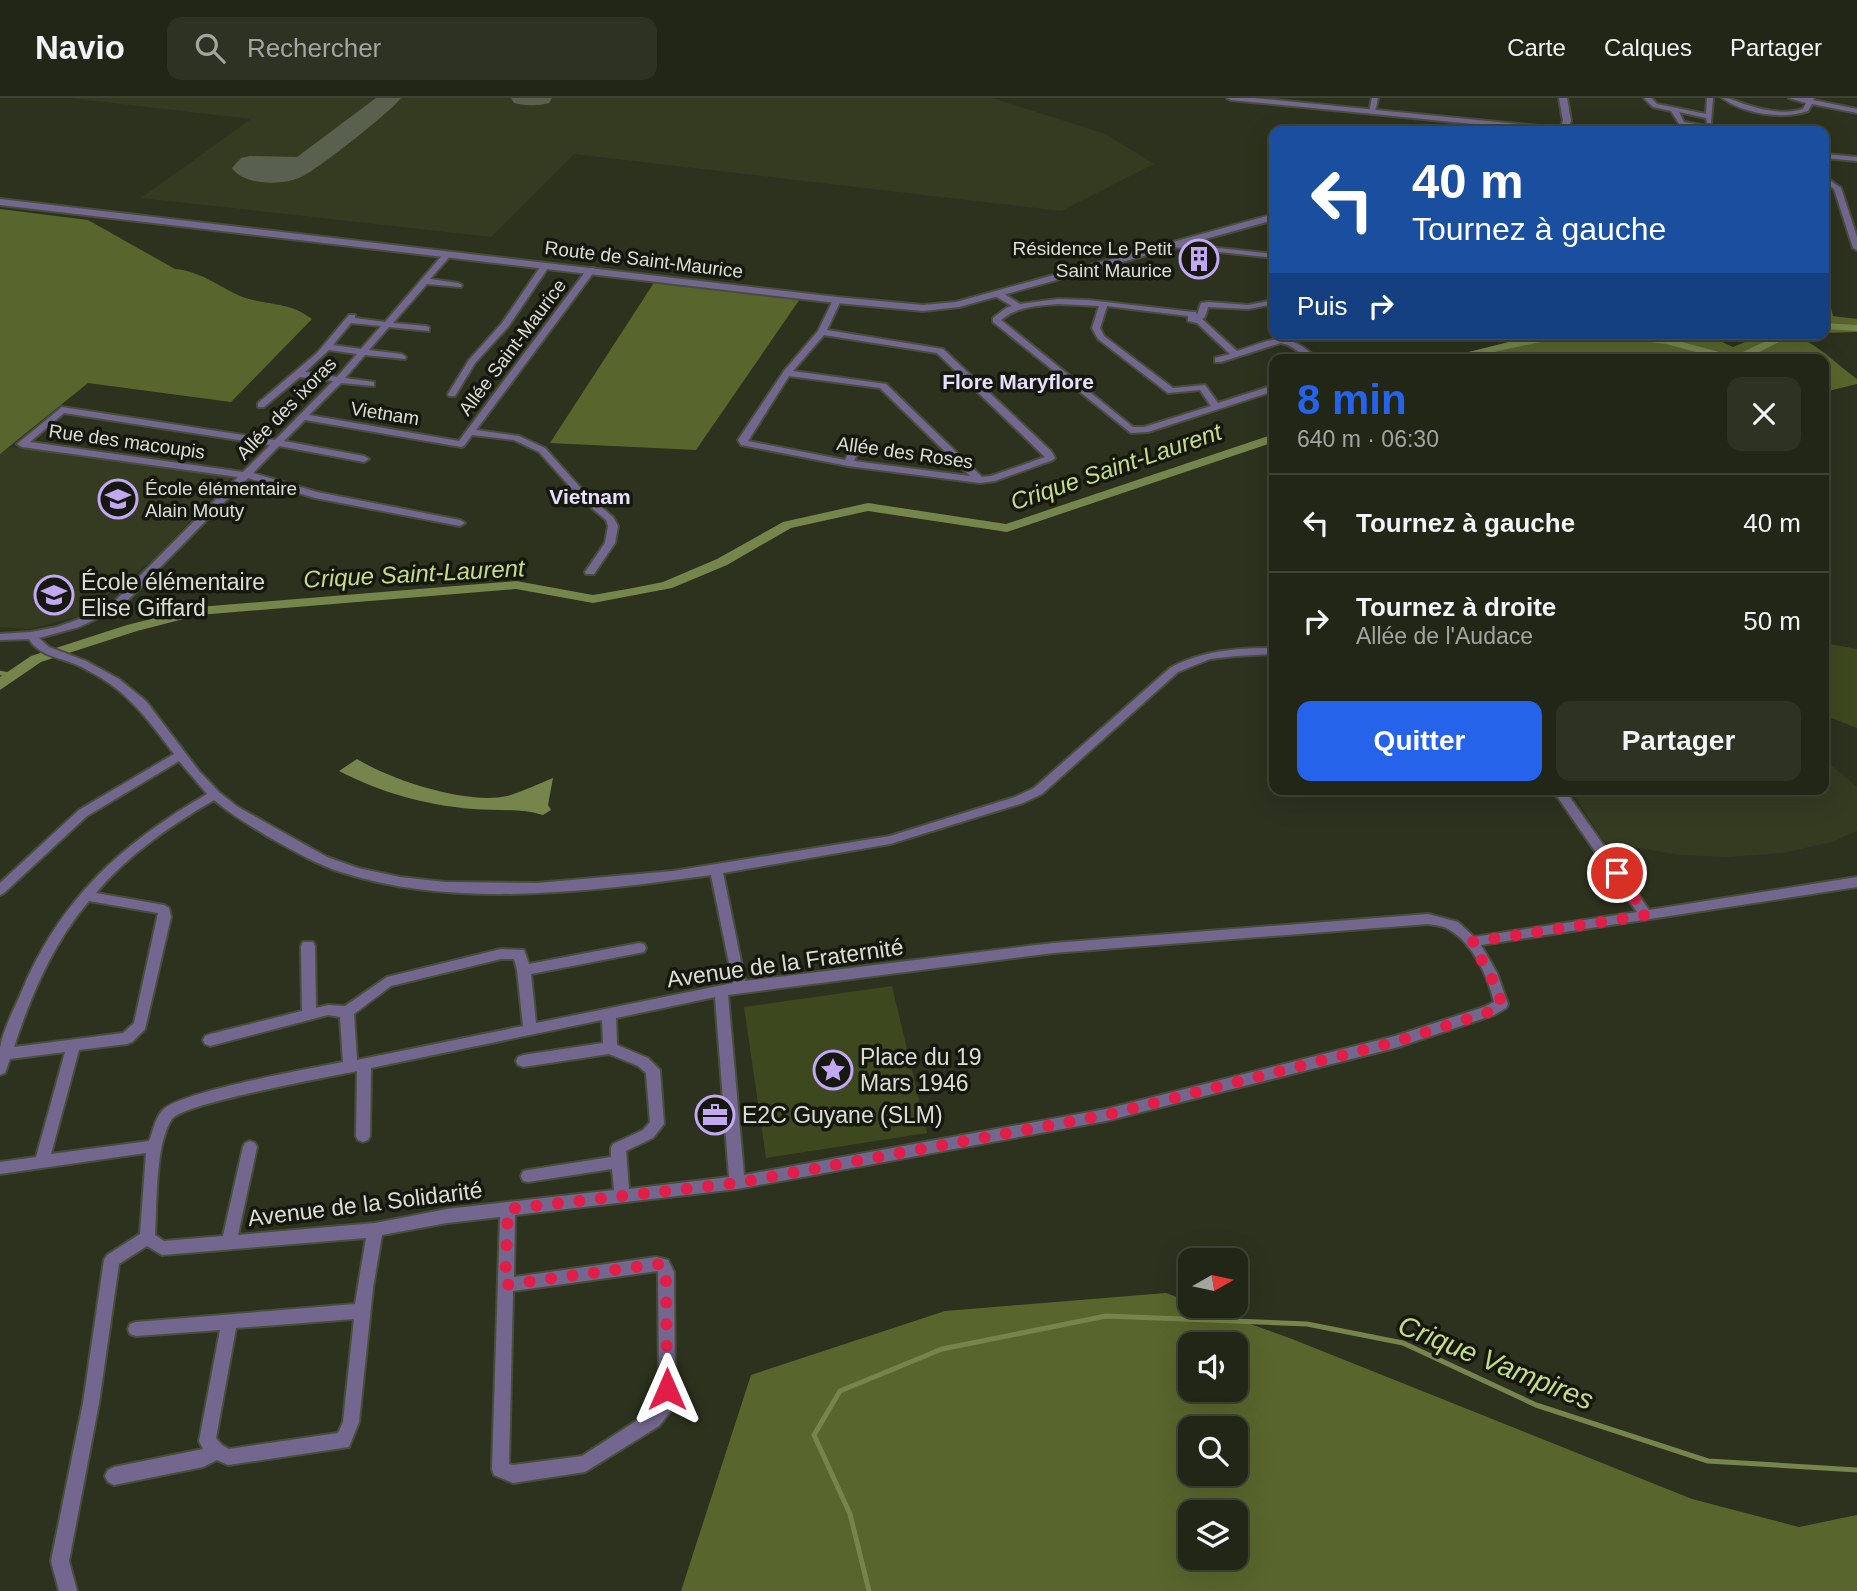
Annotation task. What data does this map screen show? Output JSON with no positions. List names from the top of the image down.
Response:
{
  "streets": {
    "street": [
      "Route de Saint-Maurice",
      "Allée Saint-Maurice",
      "Allée des ixoras",
      "Vietnam",
      "Rue des macoupis",
      "Allée des Roses",
      "Avenue de la Fraternité",
      "Avenue de la Solidarité"
    ]
  },
  "crossings": [
    ["Route de Saint-Maurice", "Allée Saint-Maurice"],
    ["Route de Saint-Maurice", "Allée des ixoras"],
    ["Route de Saint-Maurice", "Allée des Roses"],
    ["Allée Saint-Maurice", "Vietnam"],
    ["Allée des ixoras", "Vietnam"],
    ["Allée des ixoras", "Rue des macoupis"]
  ],
  "districts": ["Flore Maryflore", "Vietnam"],
  "water": ["Crique Saint-Laurent", "Crique Vampires"],
  "places": {
    "building": ["Résidence Le Petit Saint Maurice"],
    "school or university": ["École élémentaire Alain Mouty", "École élémentaire Elise Giffard"],
    "place": ["Place du 19 Mars 1946"],
    "office": ["E2C Guyane (SLM)"]
  },
  "north": "right",
  "page": {
    "header": "Navio",
    "search": "Rechercher",
    "nav": ["Carte", "Calques", "Partager"],
    "turn": ["40 m", "Tournez à gauche"],
    "then": "Puis",
    "heading": ["8 min", "640 m · 06:30"],
    "list": [
      {
        "name": "Tournez à gauche",
        "value": "40 m"
      },
      {
        "name": "Tournez à droite",
        "note": "Allée de l'Audace",
        "value": "50 m"
      }
    ],
    "buttons": ["Quitter", "Partager"]
  }
}
